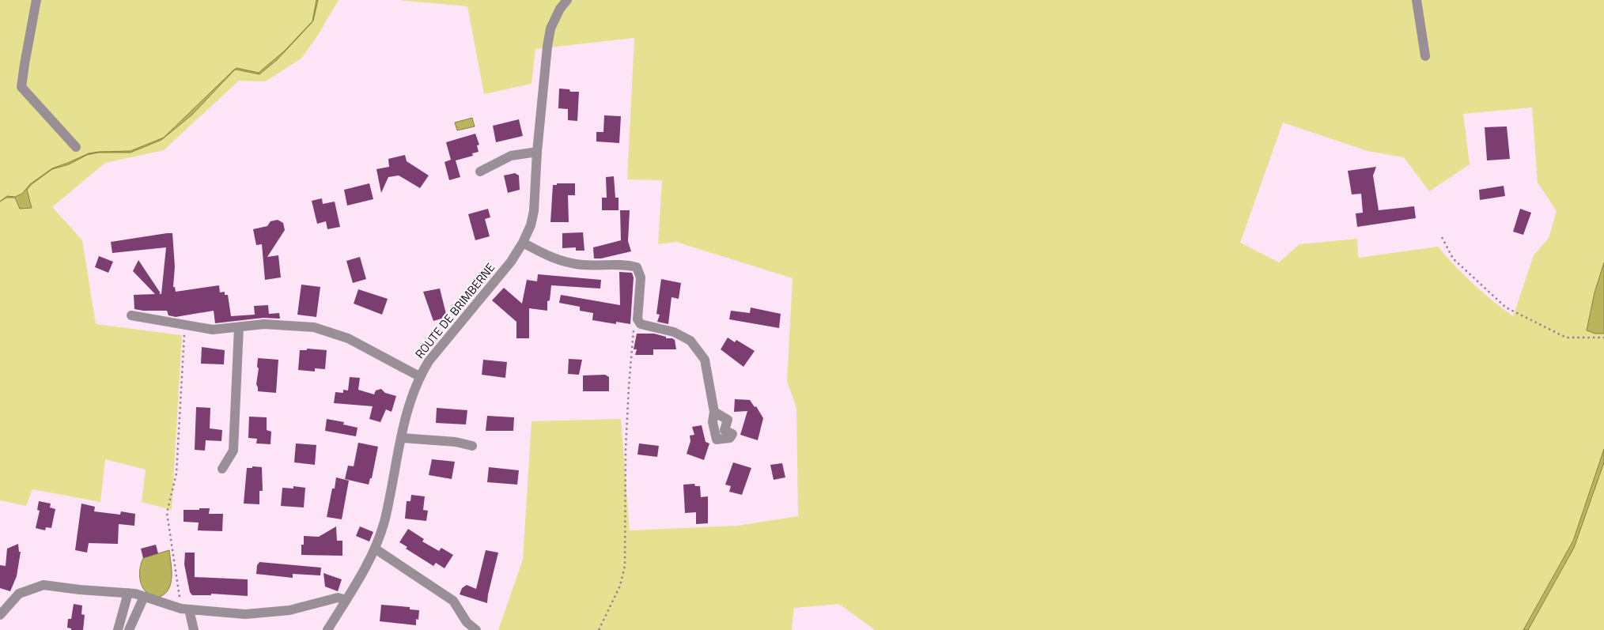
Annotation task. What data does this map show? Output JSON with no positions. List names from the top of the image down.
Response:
{
  "streets": {
    "street": ["ROUTE DE BRIMBERNE"]
  }
}
